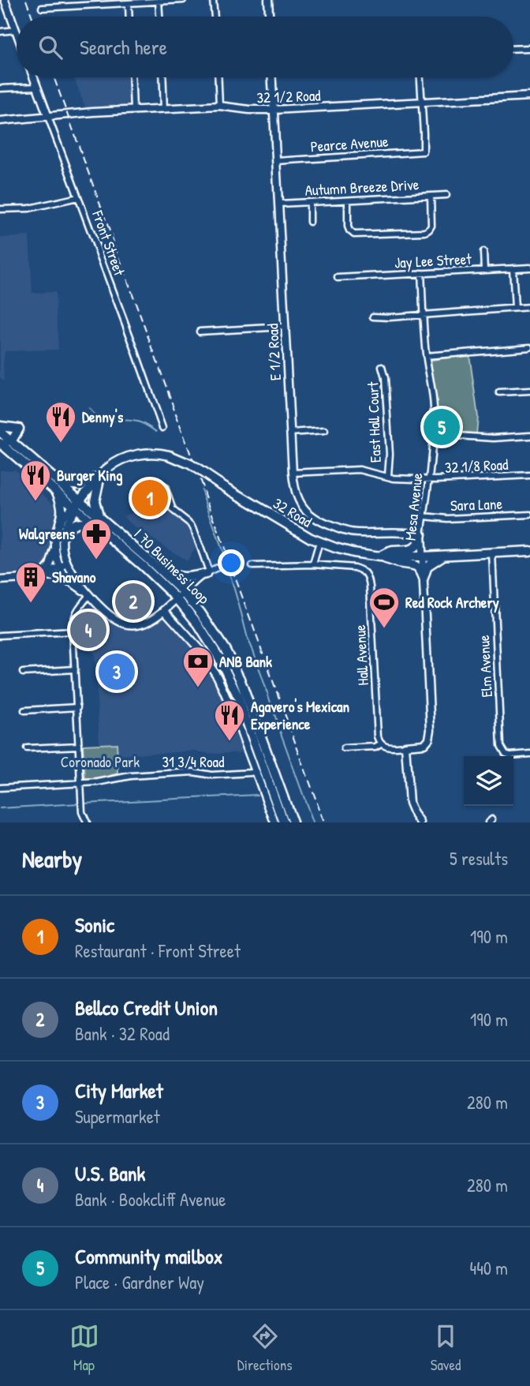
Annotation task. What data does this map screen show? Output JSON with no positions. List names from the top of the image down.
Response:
{
  "streets": {
    "main road": ["32 Road", "I 70 Business Loop"],
    "street": [
      "32 1/2 Road",
      "Pearce Avenue",
      "Autumn Breeze Drive",
      "Front Street",
      "Jay Lee Street",
      "E 1/2 Road",
      "East Hall Court",
      "32 1/8 Road",
      "Sara Lane",
      "Mesa Avenue",
      "Hall Avenue",
      "Elm Avenue",
      "31 3/4 Road"
    ]
  },
  "crossings": [
    ["32 1/2 Road", "Pearce Avenue"],
    ["32 1/2 Road", "Front Street"],
    ["32 1/2 Road", "E 1/2 Road"],
    ["Pearce Avenue", "E 1/2 Road"],
    ["Autumn Breeze Drive", "E 1/2 Road"],
    ["Jay Lee Street", "Mesa Avenue"],
    ["E 1/2 Road", "32 1/8 Road"],
    ["E 1/2 Road", "Mesa Avenue"],
    ["East Hall Court", "32 1/8 Road"],
    ["32 1/8 Road", "Mesa Avenue"],
    ["Sara Lane", "Mesa Avenue"],
    ["Mesa Avenue", "32 Road"],
    ["32 Road", "I 70 Business Loop"],
    ["32 Road", "Elm Avenue"]
  ],
  "parks": ["Coronado Park"],
  "places": {
    "restaurant": ["Denny's", "Burger King", "Agavero's Mexican Experience"],
    "pharmacy": ["Walgreens"],
    "building": ["Shavano"],
    "sports": ["Red Rock Archery"],
    "bank": ["ANB Bank"]
  },
  "page": {
    "search": "Search here",
    "pins": [
      "5",
      "1",
      "2",
      "4",
      "3"
    ],
    "heading": ["Nearby", "5 results"],
    "list": [
      {
        "mark": "1",
        "name": "Sonic",
        "note": "Restaurant · Front Street",
        "value": "190 m"
      },
      {
        "mark": "2",
        "name": "Bellco Credit Union",
        "note": "Bank · 32 Road",
        "value": "190 m"
      },
      {
        "mark": "3",
        "name": "City Market",
        "note": "Supermarket",
        "value": "280 m"
      },
      {
        "mark": "4",
        "name": "U.S. Bank",
        "note": "Bank · Bookcliff Avenue",
        "value": "280 m"
      },
      {
        "mark": "5",
        "name": "Community mailbox",
        "note": "Place · Gardner Way",
        "value": "440 m"
      }
    ],
    "nav": ["Map", "Directions", "Saved"]
  }
}
